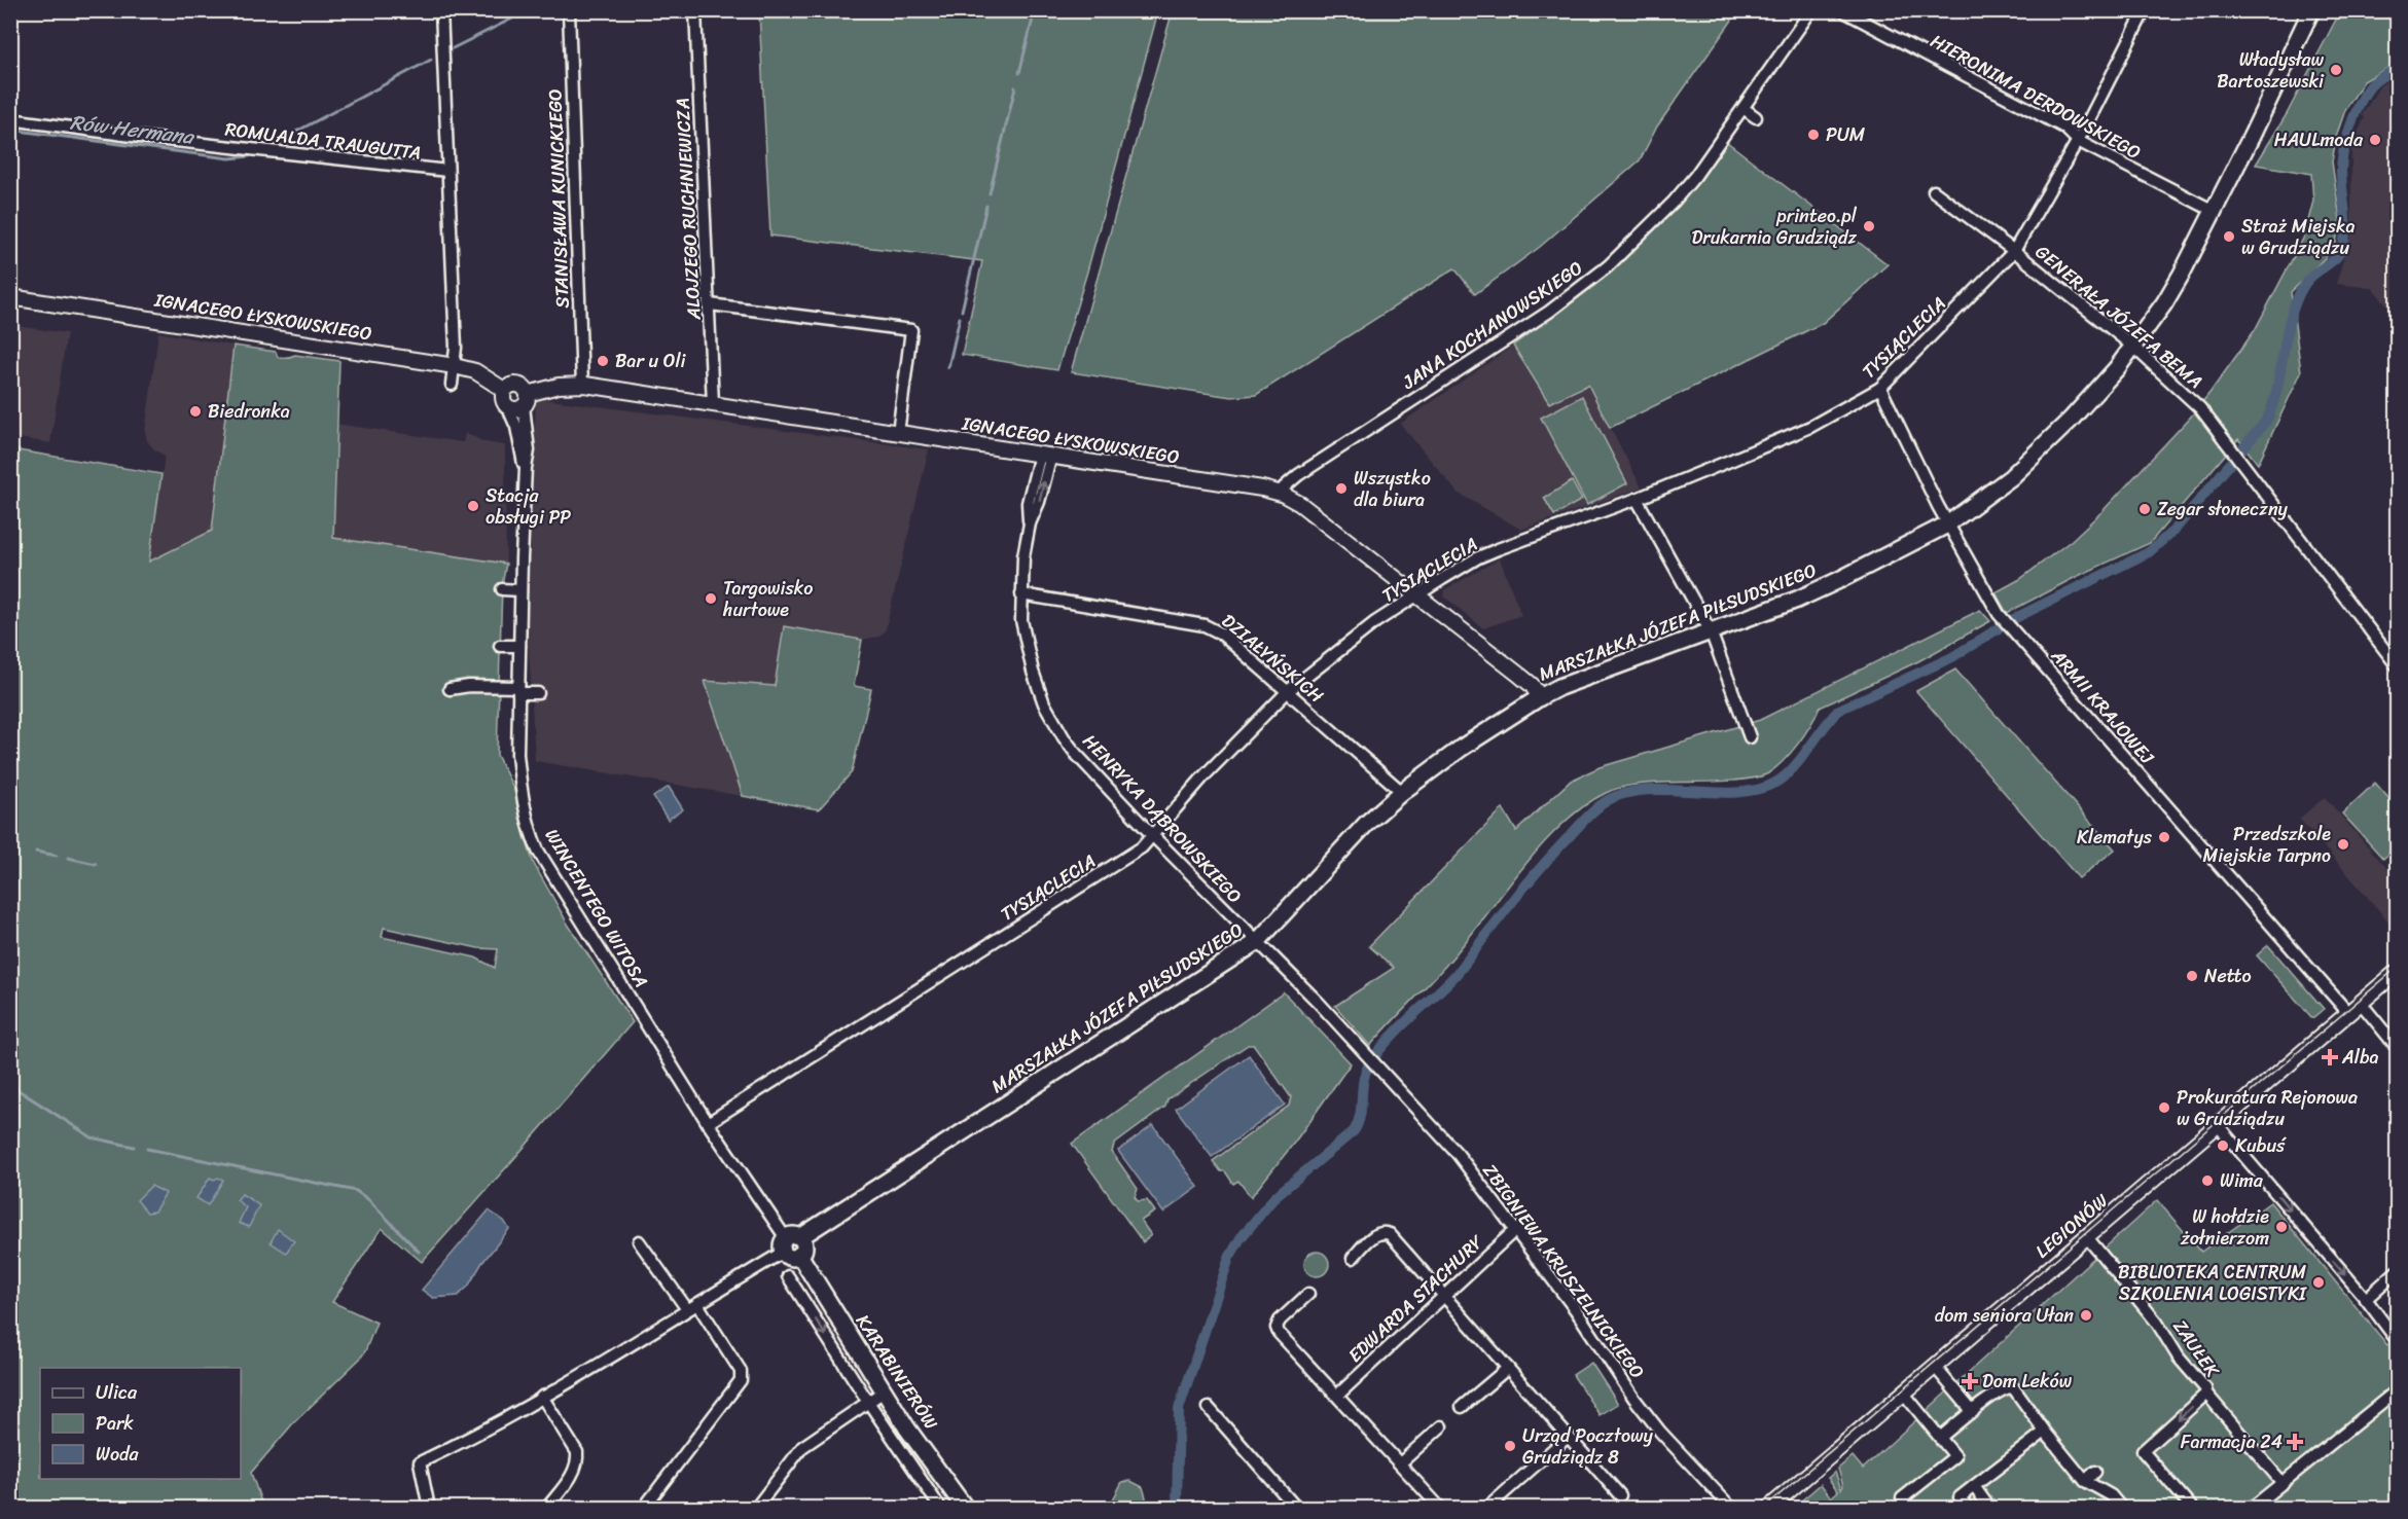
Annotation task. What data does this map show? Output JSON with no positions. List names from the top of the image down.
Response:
{
  "streets": {
    "main road": ["MARSZAŁKA JÓZEFA PIŁSUDSKIEGO", "KARABINIERÓW"],
    "street": [
      "HIERONIMA DERDOWSKIEGO",
      "ROMUALDA TRAUGUTTA",
      "STANISŁAWA KUNICKIEGO",
      "ALOJZEGO RUCHNIEWICZA",
      "IGNACEGO ŁYSKOWSKIEGO",
      "GENERAŁA JÓZEFA BEMA",
      "JANA KOCHANOWSKIEGO",
      "TYSIĄCLECIA",
      "DZIAŁYŃSKICH",
      "ARMII KRAJOWEJ",
      "HENRYKA DĄBROWSKIEGO",
      "WINCENTEGO WITOSA",
      "LEGIONÓW",
      "ZBIGNIEWA KRUSZELNICKIEGO",
      "EDWARDA STACHURY",
      "ZAUŁEK"
    ]
  },
  "crossings": [
    ["HIERONIMA DERDOWSKIEGO", "TYSIĄCLECIA"],
    ["HIERONIMA DERDOWSKIEGO", "MARSZAŁKA JÓZEFA PIŁSUDSKIEGO"],
    ["STANISŁAWA KUNICKIEGO", "IGNACEGO ŁYSKOWSKIEGO"],
    ["ALOJZEGO RUCHNIEWICZA", "IGNACEGO ŁYSKOWSKIEGO"],
    ["IGNACEGO ŁYSKOWSKIEGO", "JANA KOCHANOWSKIEGO"],
    ["IGNACEGO ŁYSKOWSKIEGO", "TYSIĄCLECIA"],
    ["IGNACEGO ŁYSKOWSKIEGO", "MARSZAŁKA JÓZEFA PIŁSUDSKIEGO"],
    ["IGNACEGO ŁYSKOWSKIEGO", "HENRYKA DĄBROWSKIEGO"],
    ["IGNACEGO ŁYSKOWSKIEGO", "WINCENTEGO WITOSA"],
    ["GENERAŁA JÓZEFA BEMA", "TYSIĄCLECIA"],
    ["GENERAŁA JÓZEFA BEMA", "MARSZAŁKA JÓZEFA PIŁSUDSKIEGO"],
    ["TYSIĄCLECIA", "DZIAŁYŃSKICH"],
    ["TYSIĄCLECIA", "ARMII KRAJOWEJ"],
    ["TYSIĄCLECIA", "HENRYKA DĄBROWSKIEGO"],
    ["TYSIĄCLECIA", "WINCENTEGO WITOSA"],
    ["TYSIĄCLECIA", "KARABINIERÓW"],
    ["MARSZAŁKA JÓZEFA PIŁSUDSKIEGO", "DZIAŁYŃSKICH"],
    ["MARSZAŁKA JÓZEFA PIŁSUDSKIEGO", "ARMII KRAJOWEJ"],
    ["MARSZAŁKA JÓZEFA PIŁSUDSKIEGO", "HENRYKA DĄBROWSKIEGO"],
    ["MARSZAŁKA JÓZEFA PIŁSUDSKIEGO", "KARABINIERÓW"],
    ["DZIAŁYŃSKICH", "HENRYKA DĄBROWSKIEGO"],
    ["ARMII KRAJOWEJ", "LEGIONÓW"],
    ["HENRYKA DĄBROWSKIEGO", "ZBIGNIEWA KRUSZELNICKIEGO"],
    ["WINCENTEGO WITOSA", "KARABINIERÓW"],
    ["LEGIONÓW", "ZAUŁEK"],
    ["ZBIGNIEWA KRUSZELNICKIEGO", "EDWARDA STACHURY"]
  ],
  "water": ["Rów Hermana"],
  "places": {
    "other": [
      "Władysław Bartoszewski",
      "PUM",
      "HAULmoda",
      "printeo.pl Drukarnia Grudziądz",
      "Straż Miejska w Grudziądzu",
      "Bar u Oli",
      "Biedronka",
      "Wszystko dla biura",
      "Stacja obsługi PP",
      "Zegar słoneczny",
      "Targowisko hurtowe",
      "Klematys",
      "Przedszkole Miejskie Tarpno",
      "Netto",
      "Prokuratura Rejonowa w Grudziądzu",
      "Kubuś",
      "Wima",
      "W hołdzie żołnierzom",
      "BIBLIOTEKA CENTRUM SZKOLENIA LOGISTYKI",
      "dom seniora Ułan",
      "Urząd Pocztowy Grudziądz 8"
    ],
    "health": ["Alba", "Dom Leków", "Farmacja 24"]
  },
  "legend": ["Ulica", "Park", "Woda"]
}
